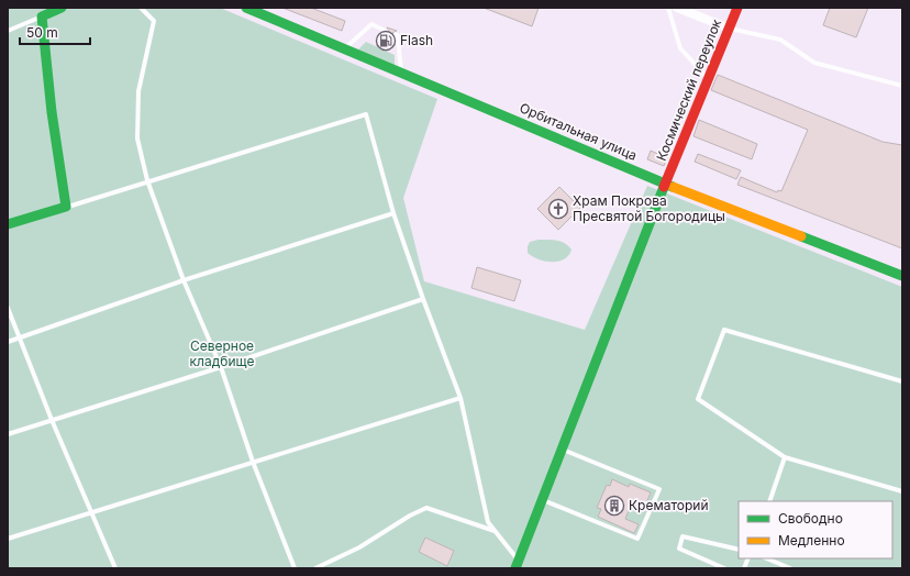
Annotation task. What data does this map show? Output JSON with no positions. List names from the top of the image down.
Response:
{
  "streets": {
    "street": ["Космический переулок", "Орбитальная улица"]
  },
  "crossings": [
    ["Космический переулок", "Орбитальная улица"]
  ],
  "parks": ["Северное кладбище"],
  "places": {
    "fuel station": ["Flash"],
    "church": ["Храм Покрова Пресвятой Богородицы"],
    "building": ["Крематорий"]
  },
  "legend": ["Свободно", "Медленно"],
  "scale_bar": "50 m"
}
